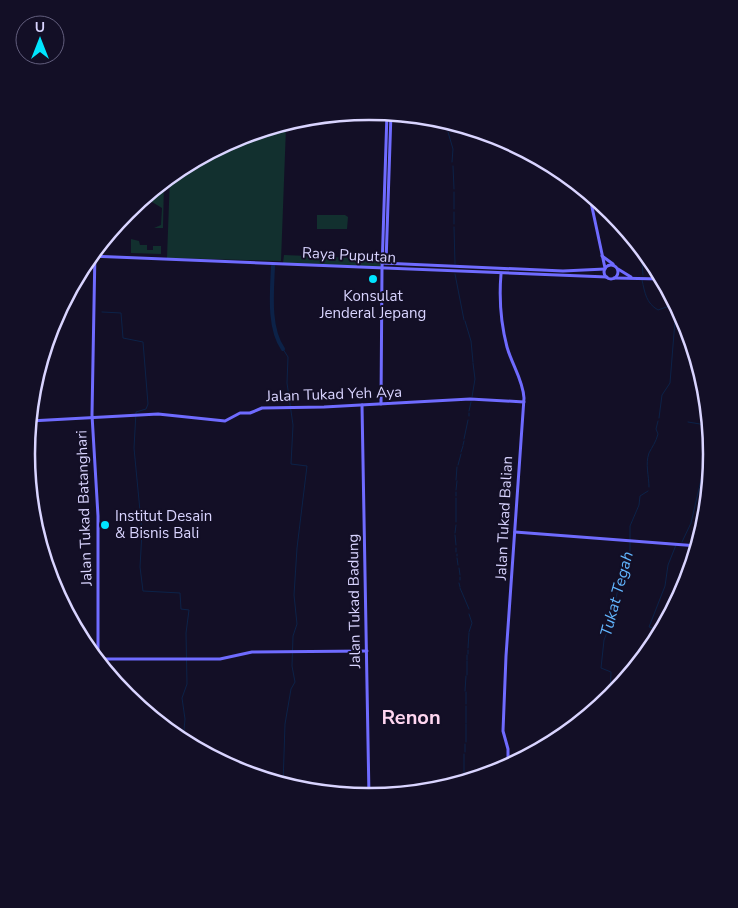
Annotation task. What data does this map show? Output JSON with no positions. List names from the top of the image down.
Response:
{
  "streets": {
    "street": [
      "Raya Puputan",
      "Jalan Tukad Yeh Aya",
      "Jalan Tukad Batanghari",
      "Jalan Tukad Balian",
      "Jalan Tukad Badung"
    ]
  },
  "crossings": [
    ["Raya Puputan", "Jalan Tukad Balian"],
    ["Jalan Tukad Yeh Aya", "Jalan Tukad Batanghari"],
    ["Jalan Tukad Yeh Aya", "Jalan Tukad Balian"],
    ["Jalan Tukad Yeh Aya", "Jalan Tukad Badung"]
  ],
  "districts": ["Renon"],
  "water": ["Tukat Tegah"],
  "places": ["Konsulat Jenderal Jepang", "Institut Desain & Bisnis Bali"],
  "north": "top"
}
